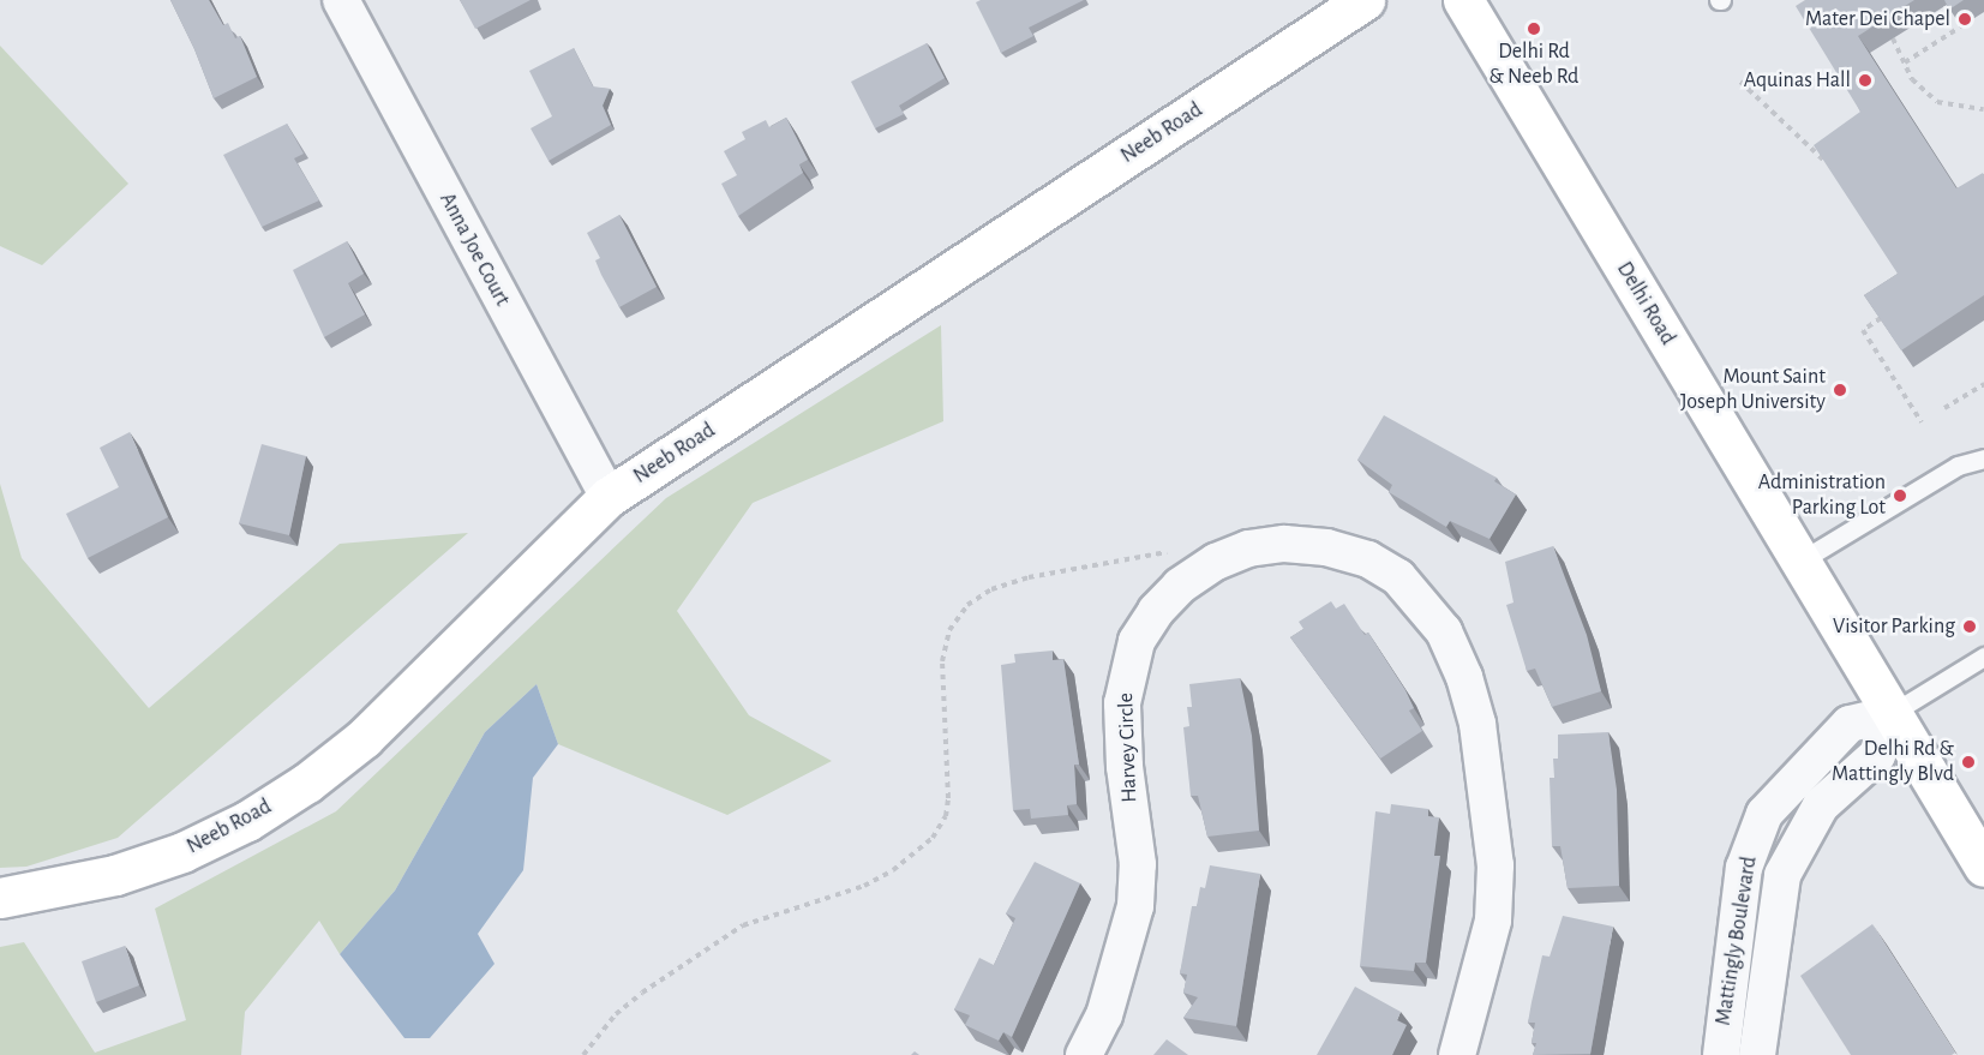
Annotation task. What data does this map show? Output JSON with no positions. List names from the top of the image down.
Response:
{
  "streets": {
    "street": [
      "Neeb Road",
      "Anna Joe Court",
      "Delhi Road",
      "Harvey Circle",
      "Mattingly Boulevard"
    ]
  },
  "crossings": [
    ["Neeb Road", "Anna Joe Court"],
    ["Delhi Road", "Mattingly Boulevard"]
  ],
  "places": [
    "Mater Dei Chapel",
    "Delhi Rd & Neeb Rd",
    "Aquinas Hall",
    "Mount Saint Joseph University",
    "Administration Parking Lot",
    "Visitor Parking",
    "Delhi Rd & Mattingly Blvd"
  ]
}
